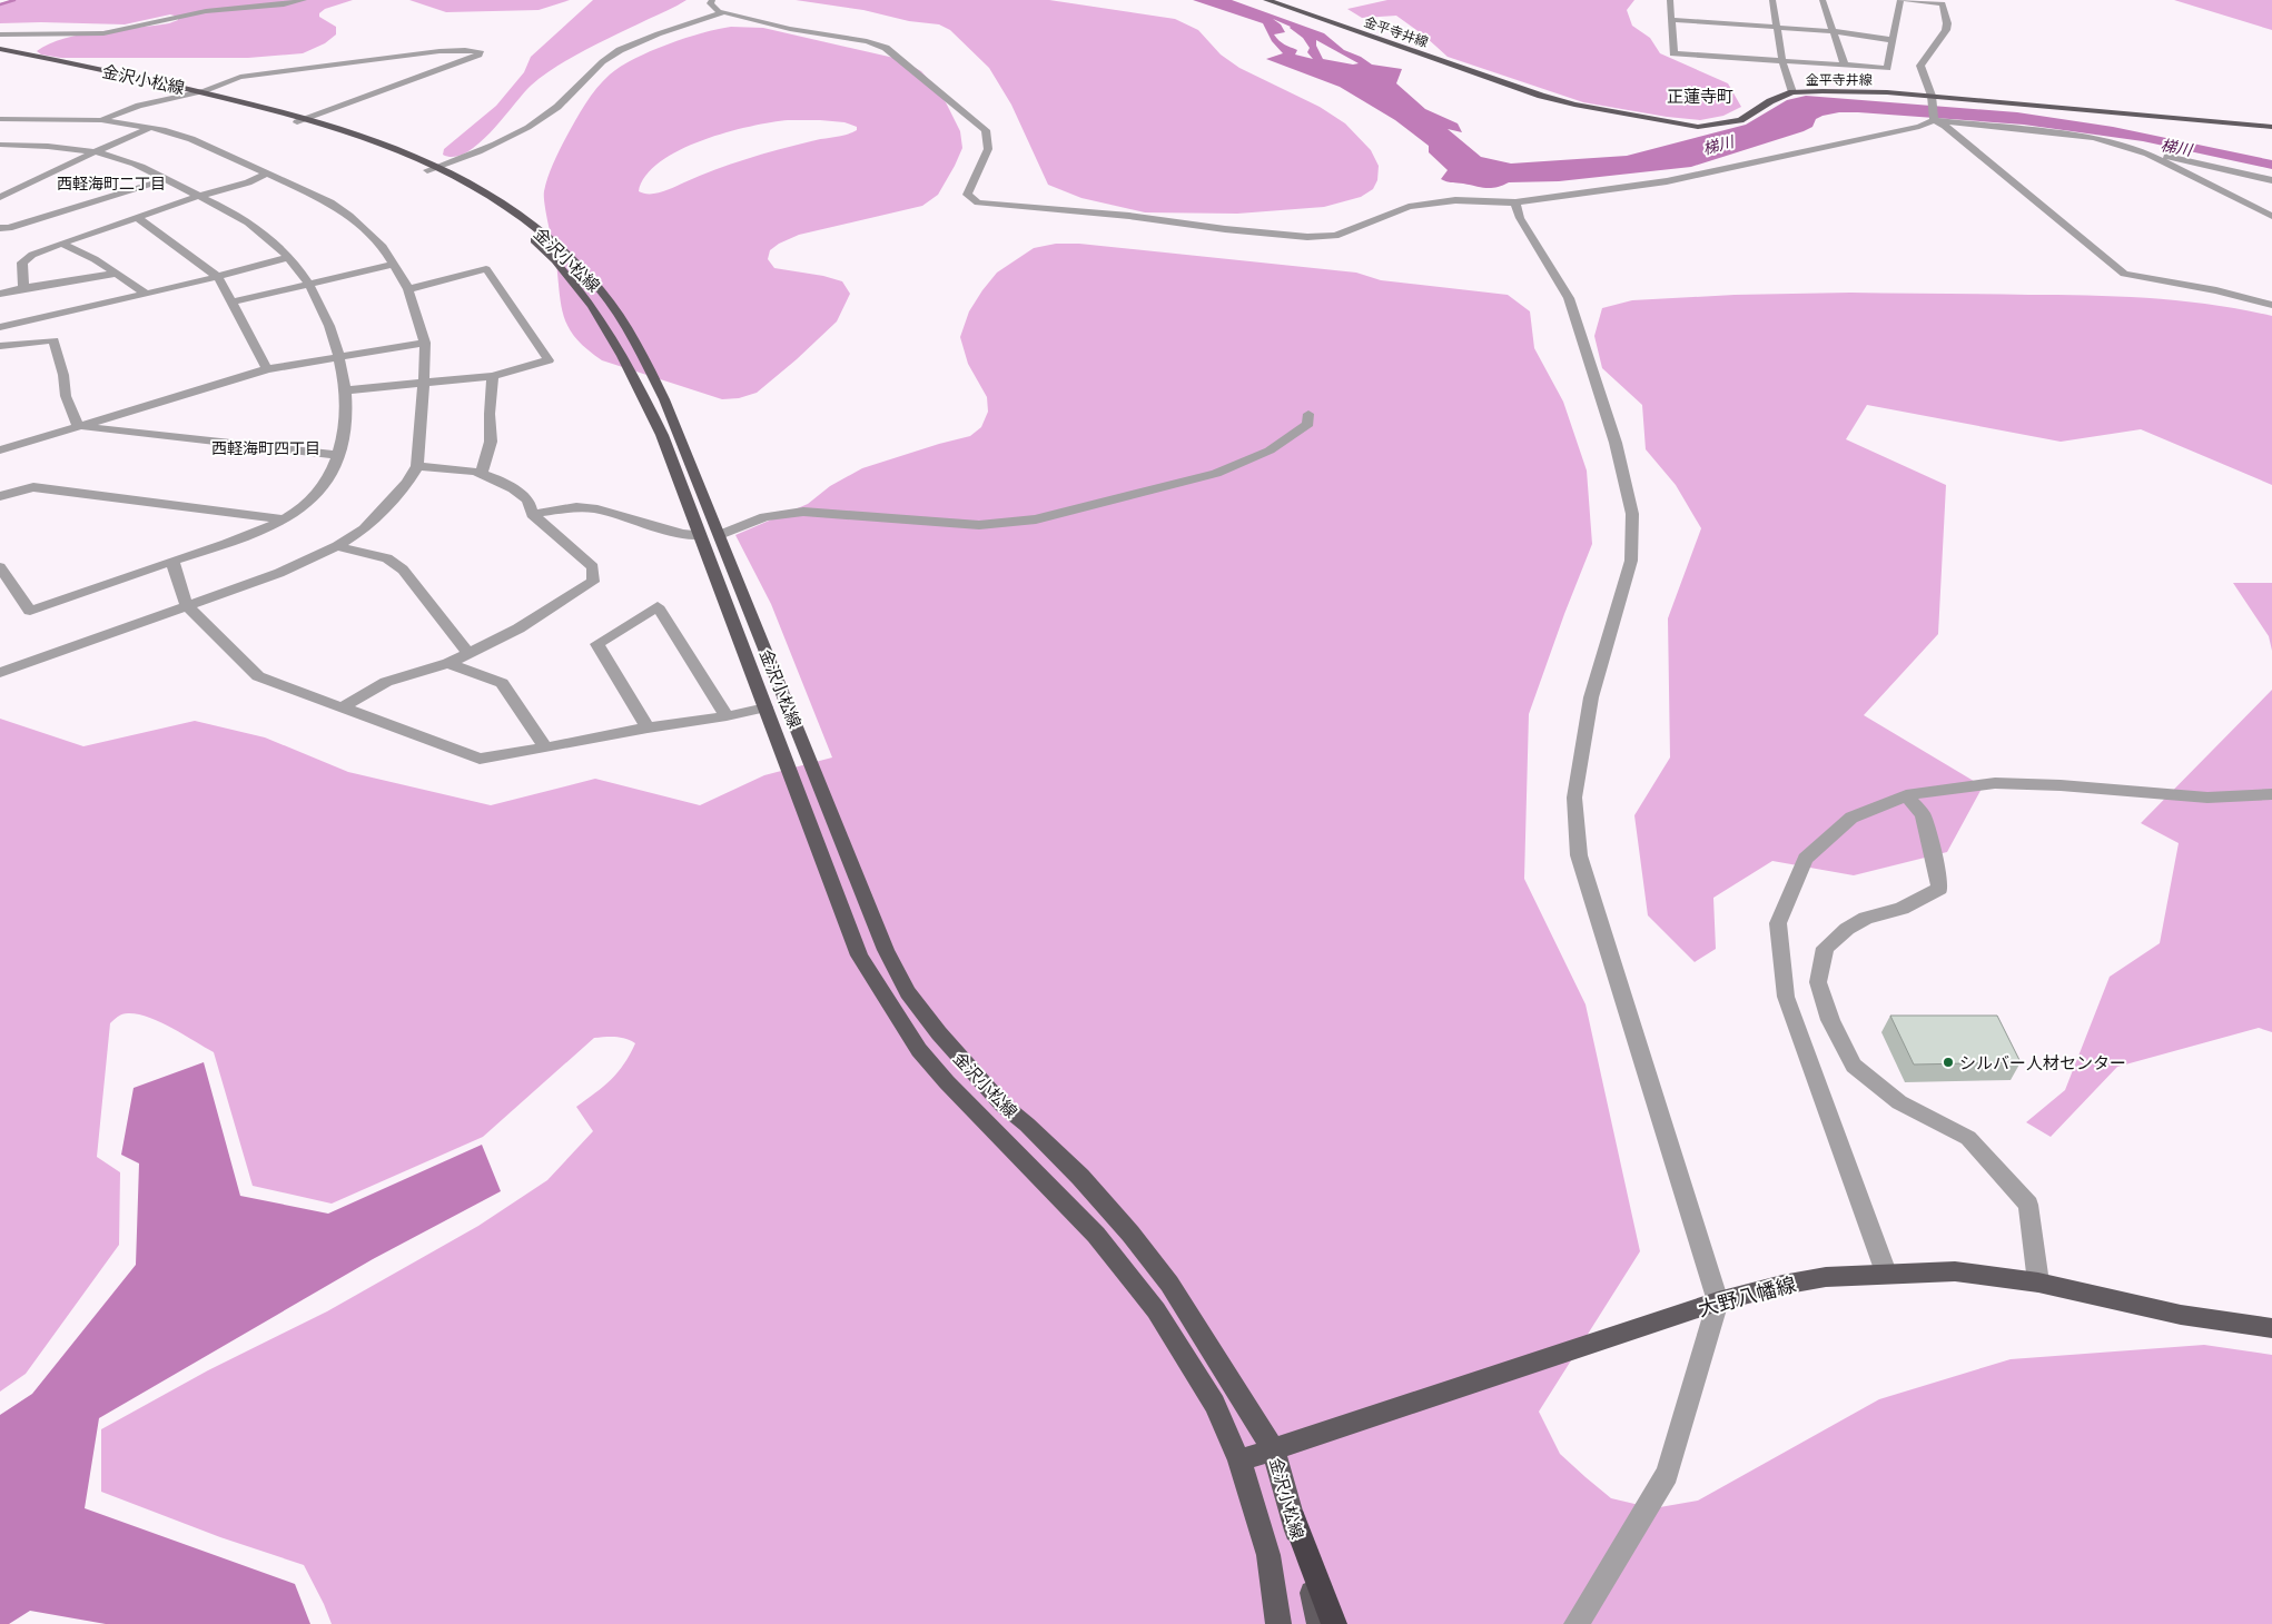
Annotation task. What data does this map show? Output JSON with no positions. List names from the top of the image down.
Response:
{
  "streets": {
    "main road": ["金平寺井線", "金沢小松線", "大野八幡線"]
  },
  "crossings": [
    ["金沢小松線", "大野八幡線"]
  ],
  "districts": ["正蓮寺町", "西軽海町二丁目", "西軽海町四丁目"],
  "water": ["梯川"],
  "places": ["シルバー人材センター"]
}
